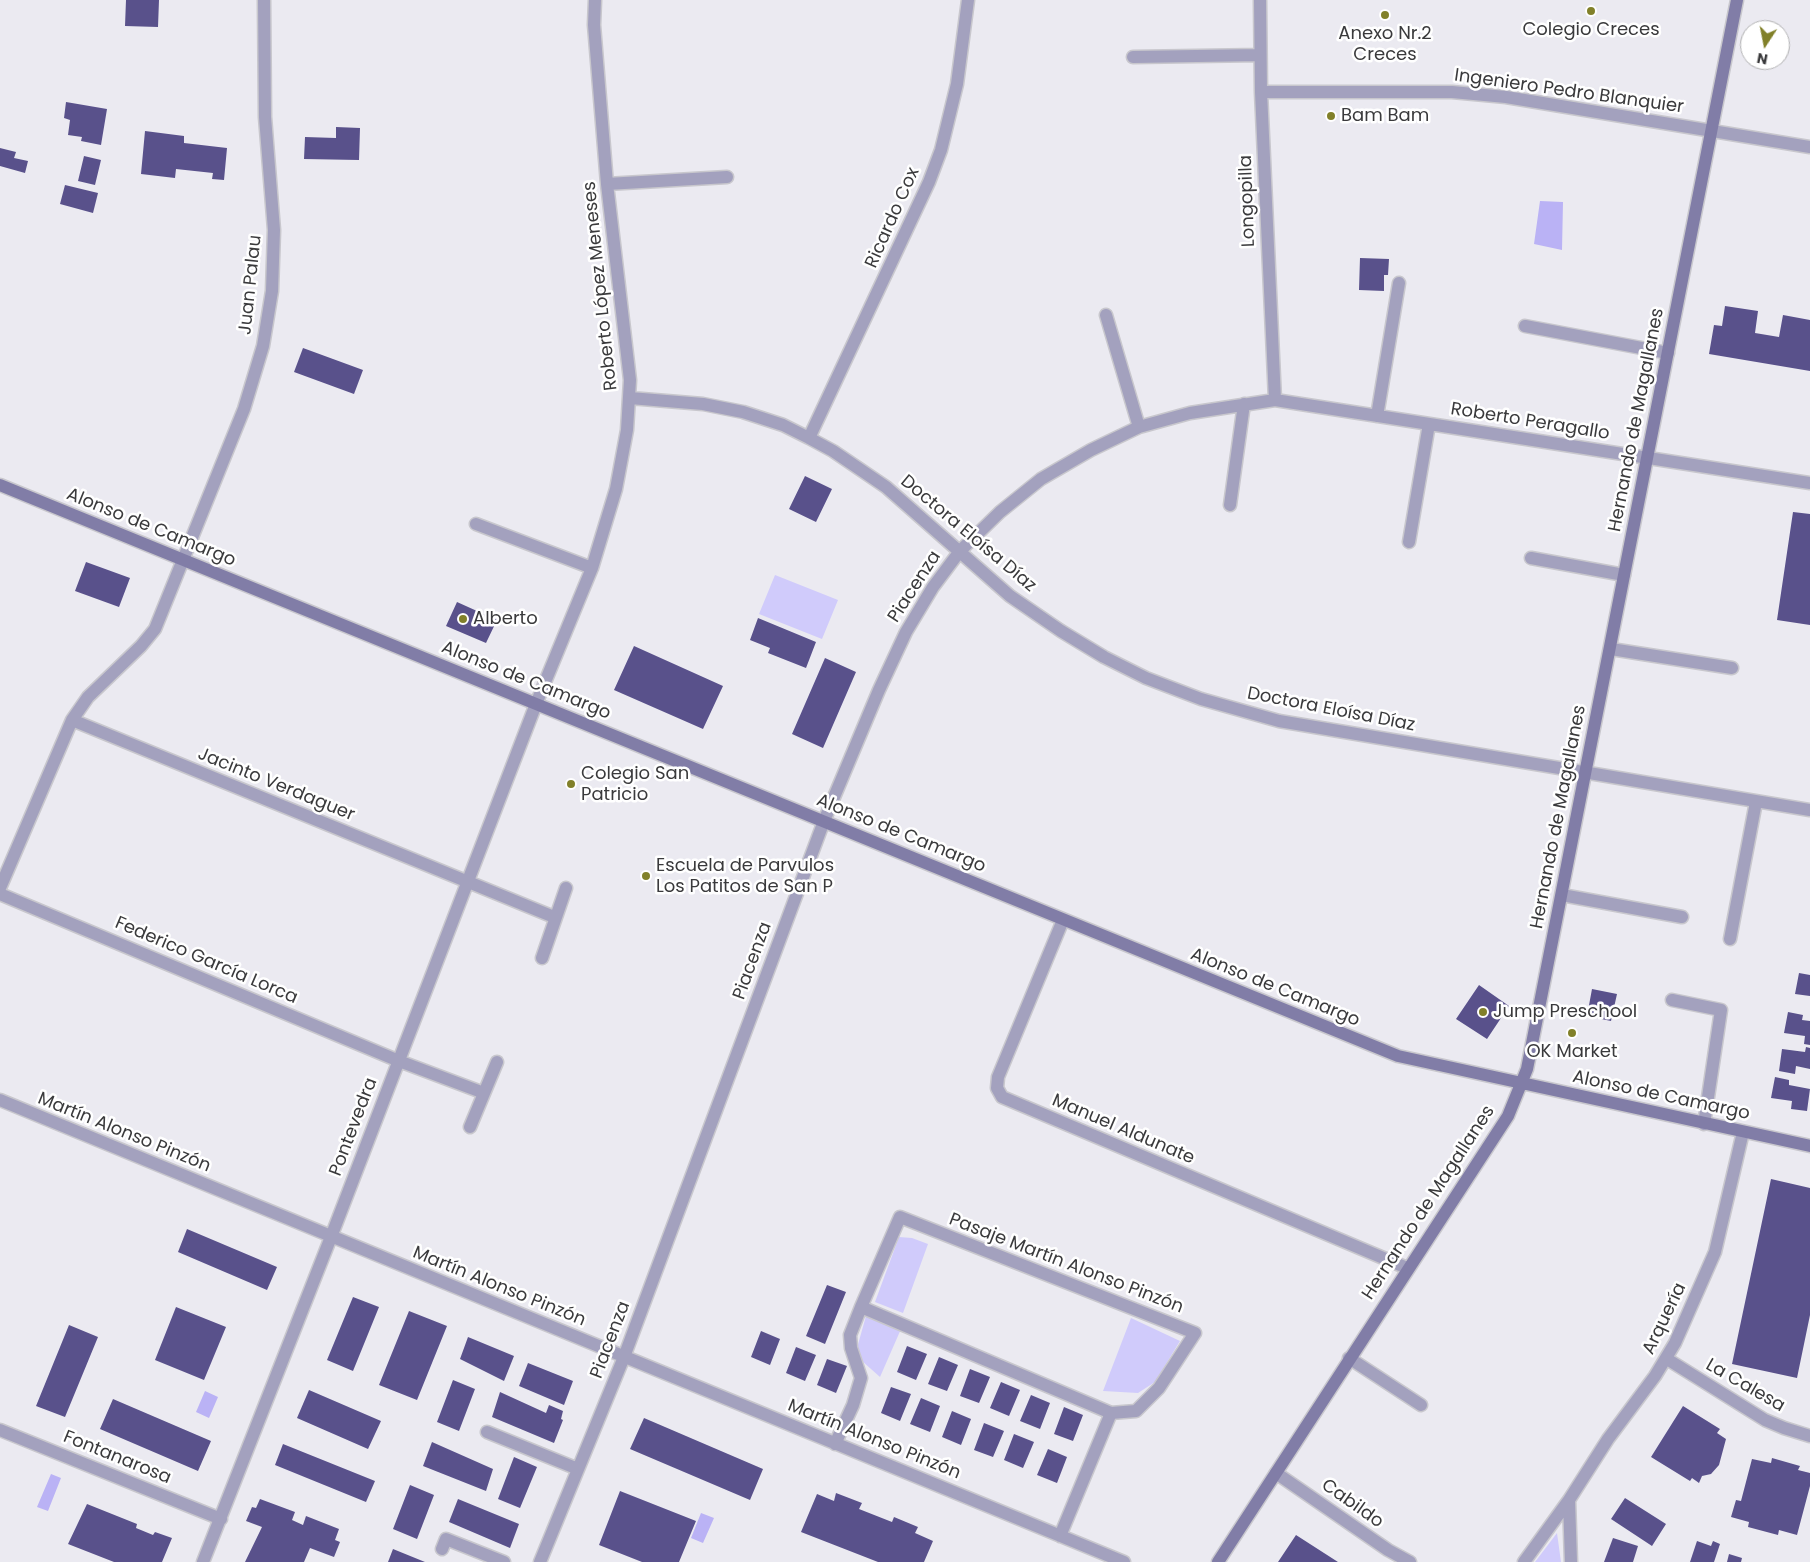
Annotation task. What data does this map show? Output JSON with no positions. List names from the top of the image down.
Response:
{
  "streets": {
    "street": [
      "Ingeniero Pedro Blanquier",
      "Longopilla",
      "Ricardo Cox",
      "Juan Palau",
      "Roberto López Meneses",
      "Hernando de Magallanes",
      "Roberto Peragallo",
      "Alonso de Camargo",
      "Doctora Eloísa Díaz",
      "Piacenza",
      "Jacinto Verdaguer",
      "Federico García Lorca",
      "Pontevedra",
      "Manuel Aldunate",
      "Martín Alonso Pinzón",
      "Pasaje Martín Alonso Pinzón",
      "Arquería",
      "La Calesa",
      "Fontanarosa",
      "Cabildo"
    ]
  },
  "crossings": [
    ["Ingeniero Pedro Blanquier", "Longopilla"],
    ["Ingeniero Pedro Blanquier", "Hernando de Magallanes"],
    ["Longopilla", "Roberto Peragallo"],
    ["Longopilla", "Piacenza"],
    ["Ricardo Cox", "Doctora Eloísa Díaz"],
    ["Juan Palau", "Alonso de Camargo"],
    ["Juan Palau", "Jacinto Verdaguer"],
    ["Roberto López Meneses", "Alonso de Camargo"],
    ["Roberto López Meneses", "Doctora Eloísa Díaz"],
    ["Roberto López Meneses", "Pontevedra"],
    ["Hernando de Magallanes", "Roberto Peragallo"],
    ["Hernando de Magallanes", "Alonso de Camargo"],
    ["Hernando de Magallanes", "Doctora Eloísa Díaz"],
    ["Hernando de Magallanes", "Manuel Aldunate"],
    ["Hernando de Magallanes", "Cabildo"],
    ["Roberto Peragallo", "Piacenza"],
    ["Alonso de Camargo", "Piacenza"],
    ["Alonso de Camargo", "Pontevedra"],
    ["Alonso de Camargo", "Manuel Aldunate"],
    ["Alonso de Camargo", "Arquería"],
    ["Doctora Eloísa Díaz", "Piacenza"],
    ["Piacenza", "Martín Alonso Pinzón"],
    ["Jacinto Verdaguer", "Pontevedra"],
    ["Federico García Lorca", "Pontevedra"],
    ["Pontevedra", "Martín Alonso Pinzón"],
    ["Pontevedra", "Fontanarosa"],
    ["Martín Alonso Pinzón", "Pasaje Martín Alonso Pinzón"],
    ["Arquería", "La Calesa"]
  ],
  "places": [
    "Colegio Creces",
    "Anexo Nr.2 Creces",
    "Bam Bam",
    "Alberto",
    "Colegio San Patricio",
    "Escuela de Parvulos Los Patitos de San P",
    "Jump Preschool",
    "OK Market"
  ],
  "north": "bottom"
}
